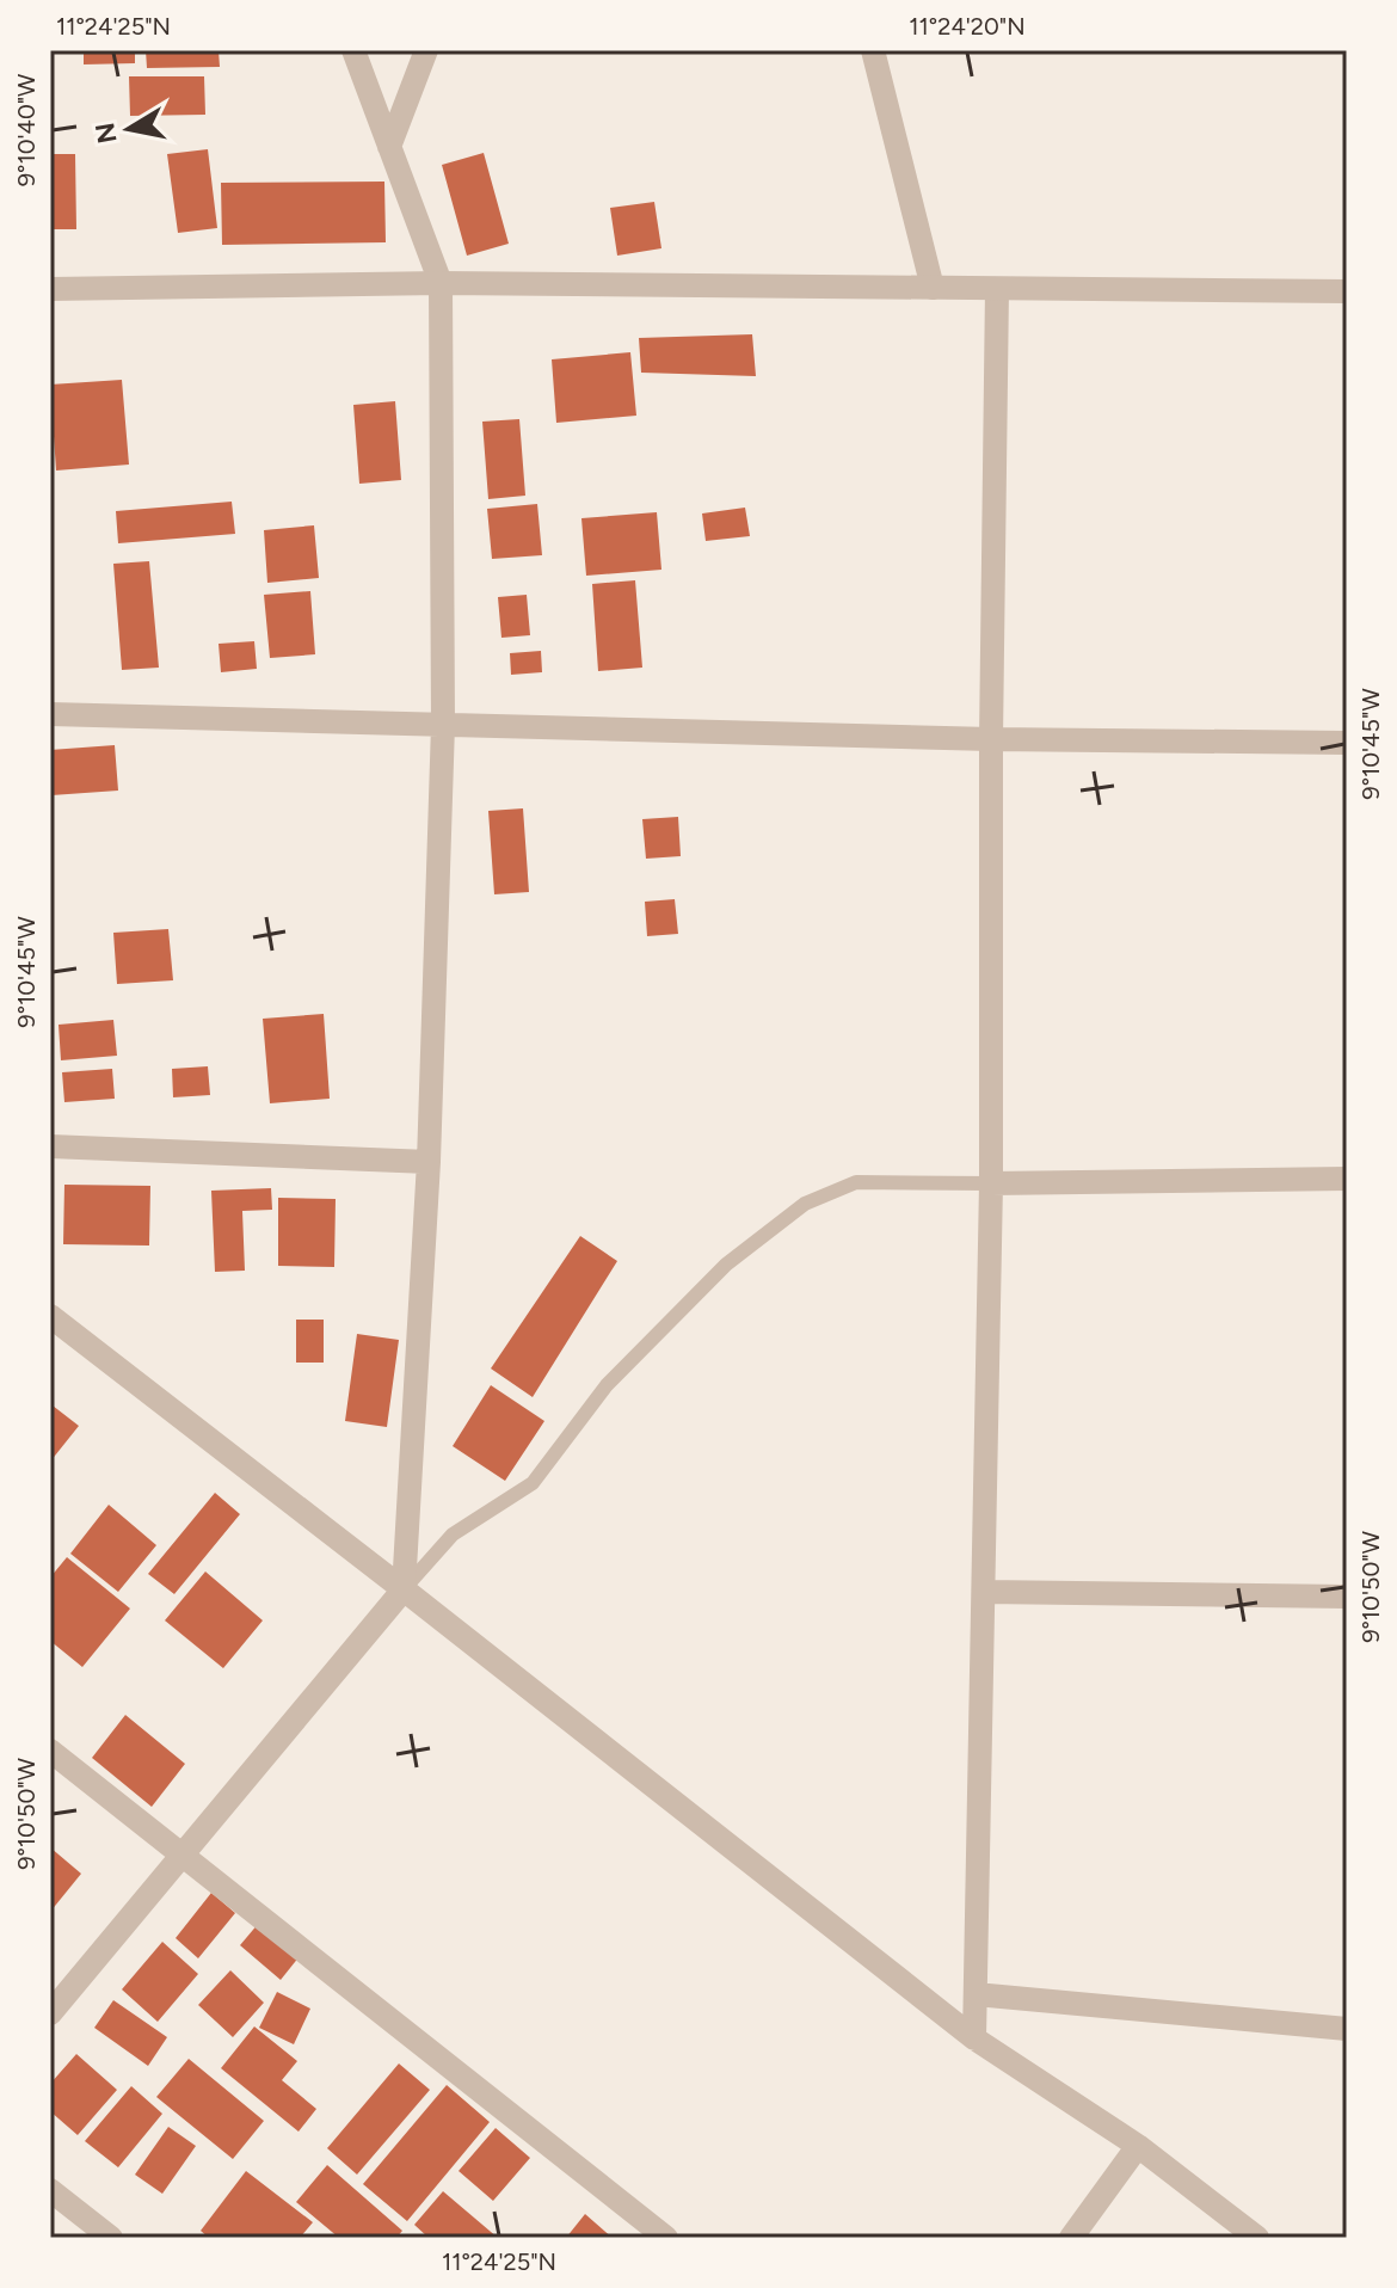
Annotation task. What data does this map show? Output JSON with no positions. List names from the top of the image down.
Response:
{
  "north": "left",
  "coordinates": [
    "11°24'25\"N",
    "11°24'20\"N",
    "9°10'40\"W",
    "9°10'45\"W",
    "9°10'50\"W"
  ]
}
